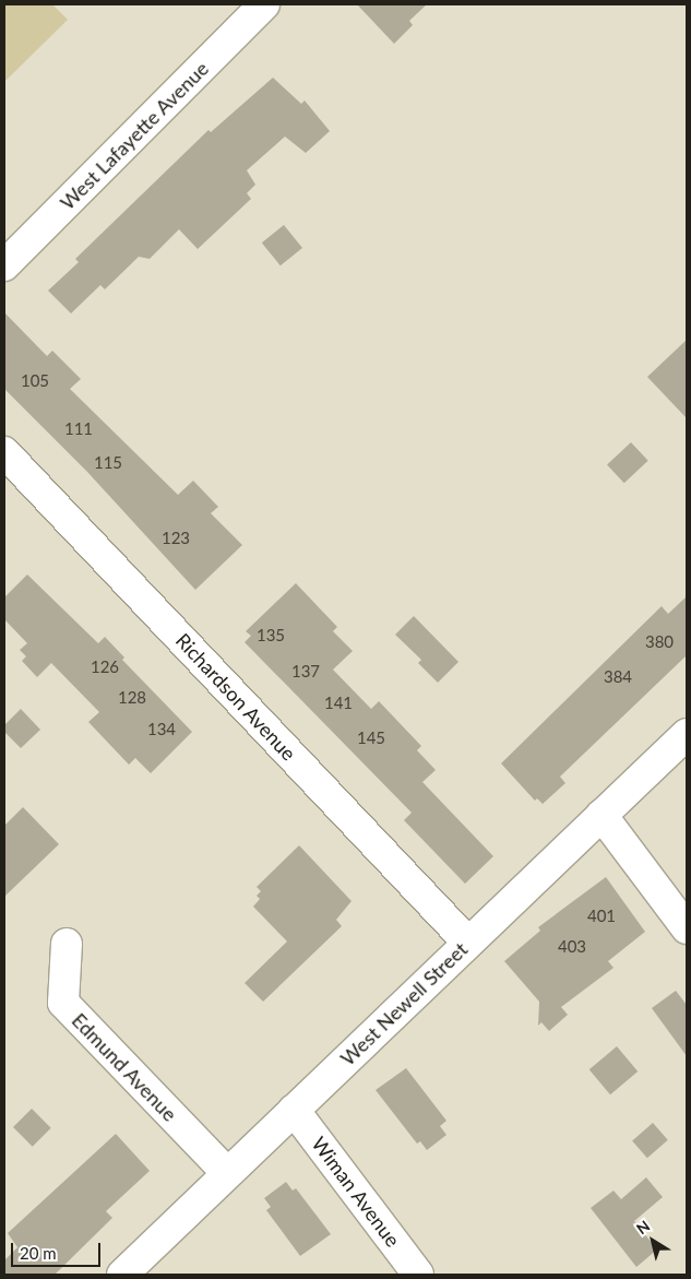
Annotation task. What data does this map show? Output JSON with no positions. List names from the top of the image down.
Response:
{
  "streets": {
    "street": [
      "West Lafayette Avenue",
      "Richardson Avenue",
      "West Newell Street",
      "Edmund Avenue",
      "Wiman Avenue"
    ]
  },
  "crossings": [
    ["Richardson Avenue", "West Newell Street"],
    ["West Newell Street", "Edmund Avenue"],
    ["West Newell Street", "Wiman Avenue"]
  ],
  "house_numbers": [
    "105",
    "111",
    "115",
    "123",
    "135",
    "380",
    "126",
    "137",
    "384",
    "128",
    "141",
    "134",
    "145",
    "401",
    "403"
  ],
  "scale_bar": "20 m",
  "north": "top left"
}
